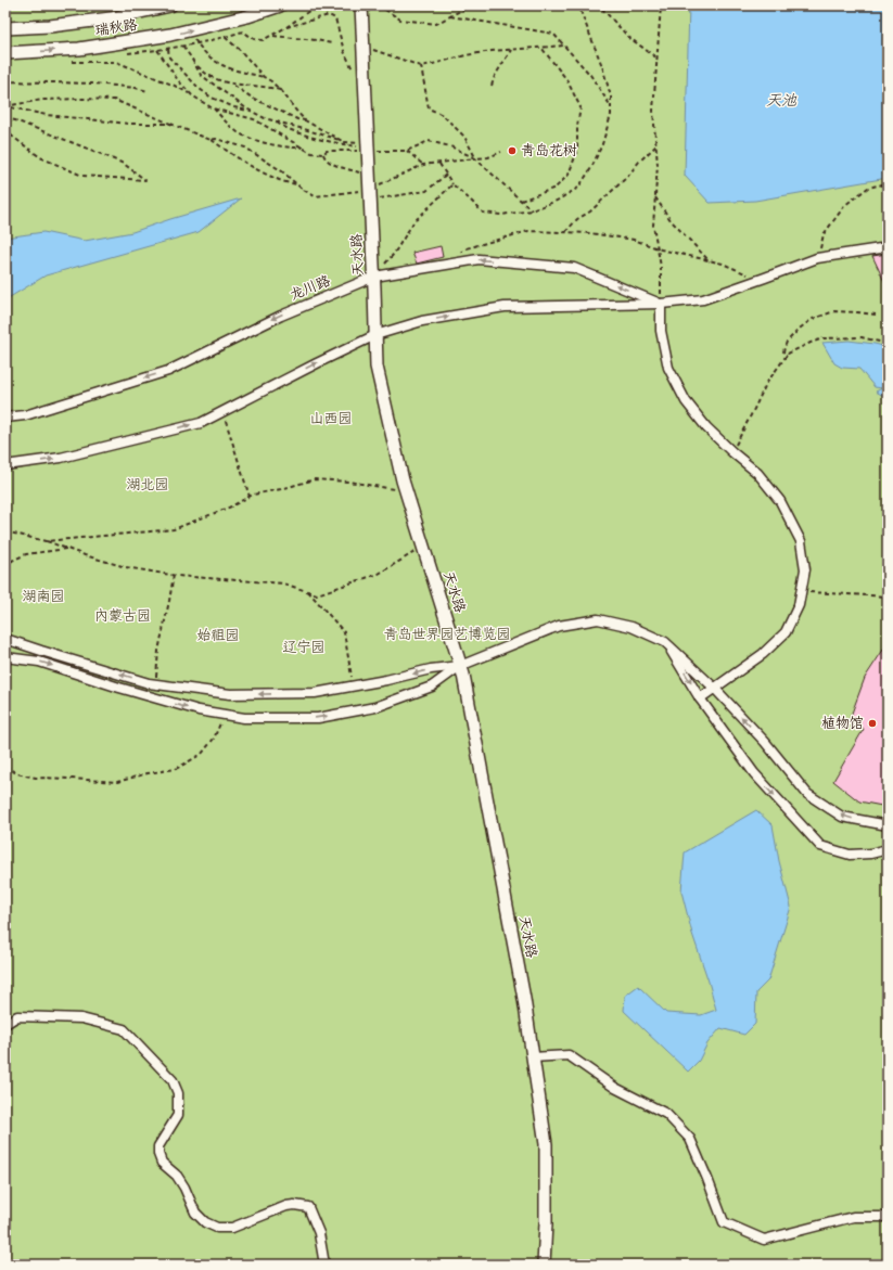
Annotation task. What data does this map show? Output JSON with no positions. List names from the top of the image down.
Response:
{
  "streets": {
    "street": ["瑞秋路", "天水路", "龙川路"]
  },
  "crossings": [
    ["天水路", "龙川路"]
  ],
  "water": ["天池"],
  "parks": [
    "山西园",
    "湖北园",
    "湖南园",
    "内蒙古园",
    "青岛世界园艺博览园",
    "始祖园",
    "辽宁园"
  ],
  "places": ["青岛花树", "植物馆"]
}
